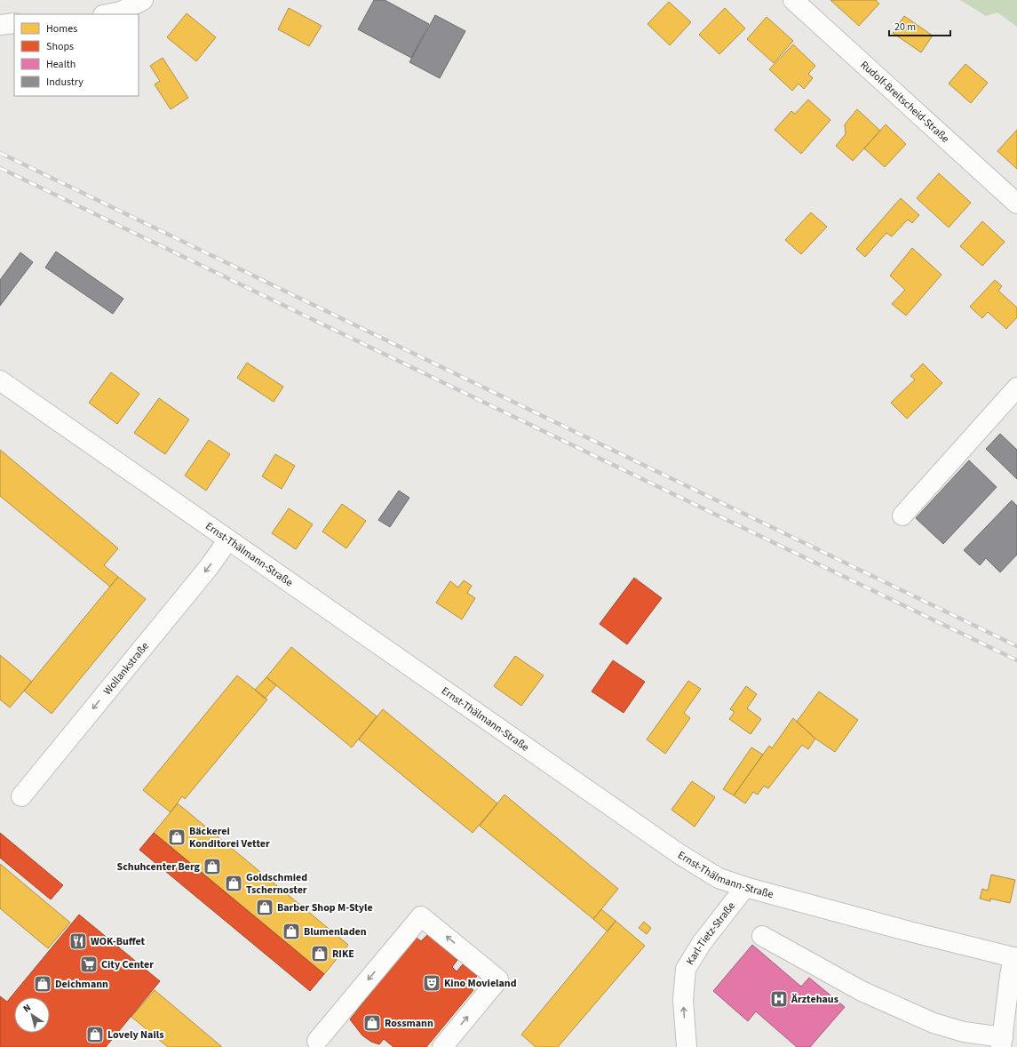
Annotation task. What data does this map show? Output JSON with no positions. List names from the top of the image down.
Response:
{
  "streets": {
    "street": [
      "Rudolf-Breitscheid-Straße",
      "Ernst-Thälmann-Straße",
      "Wollankstraße",
      "Karl-Tietz-Straße"
    ]
  },
  "crossings": [
    ["Ernst-Thälmann-Straße", "Wollankstraße"],
    ["Ernst-Thälmann-Straße", "Karl-Tietz-Straße"]
  ],
  "one_way": ["Wollankstraße", "Karl-Tietz-Straße"],
  "places": {
    "shop": [
      "Bäckerei Konditorei Vetter",
      "Schuhcenter Berg",
      "Goldschmied Tschernoster",
      "Barber Shop M-Style",
      "Blumenladen",
      "RIKE",
      "Deichmann",
      "Rossmann",
      "Lovely Nails"
    ],
    "restaurant": ["WOK-Buffet"],
    "supermarket": ["City Center"],
    "theatre": ["Kino Movieland"],
    "hospital": ["Ärztehaus"]
  },
  "legend": [
    "Homes",
    "Shops",
    "Health",
    "Industry"
  ],
  "scale_bar": "20 m",
  "north": "top left"
}
